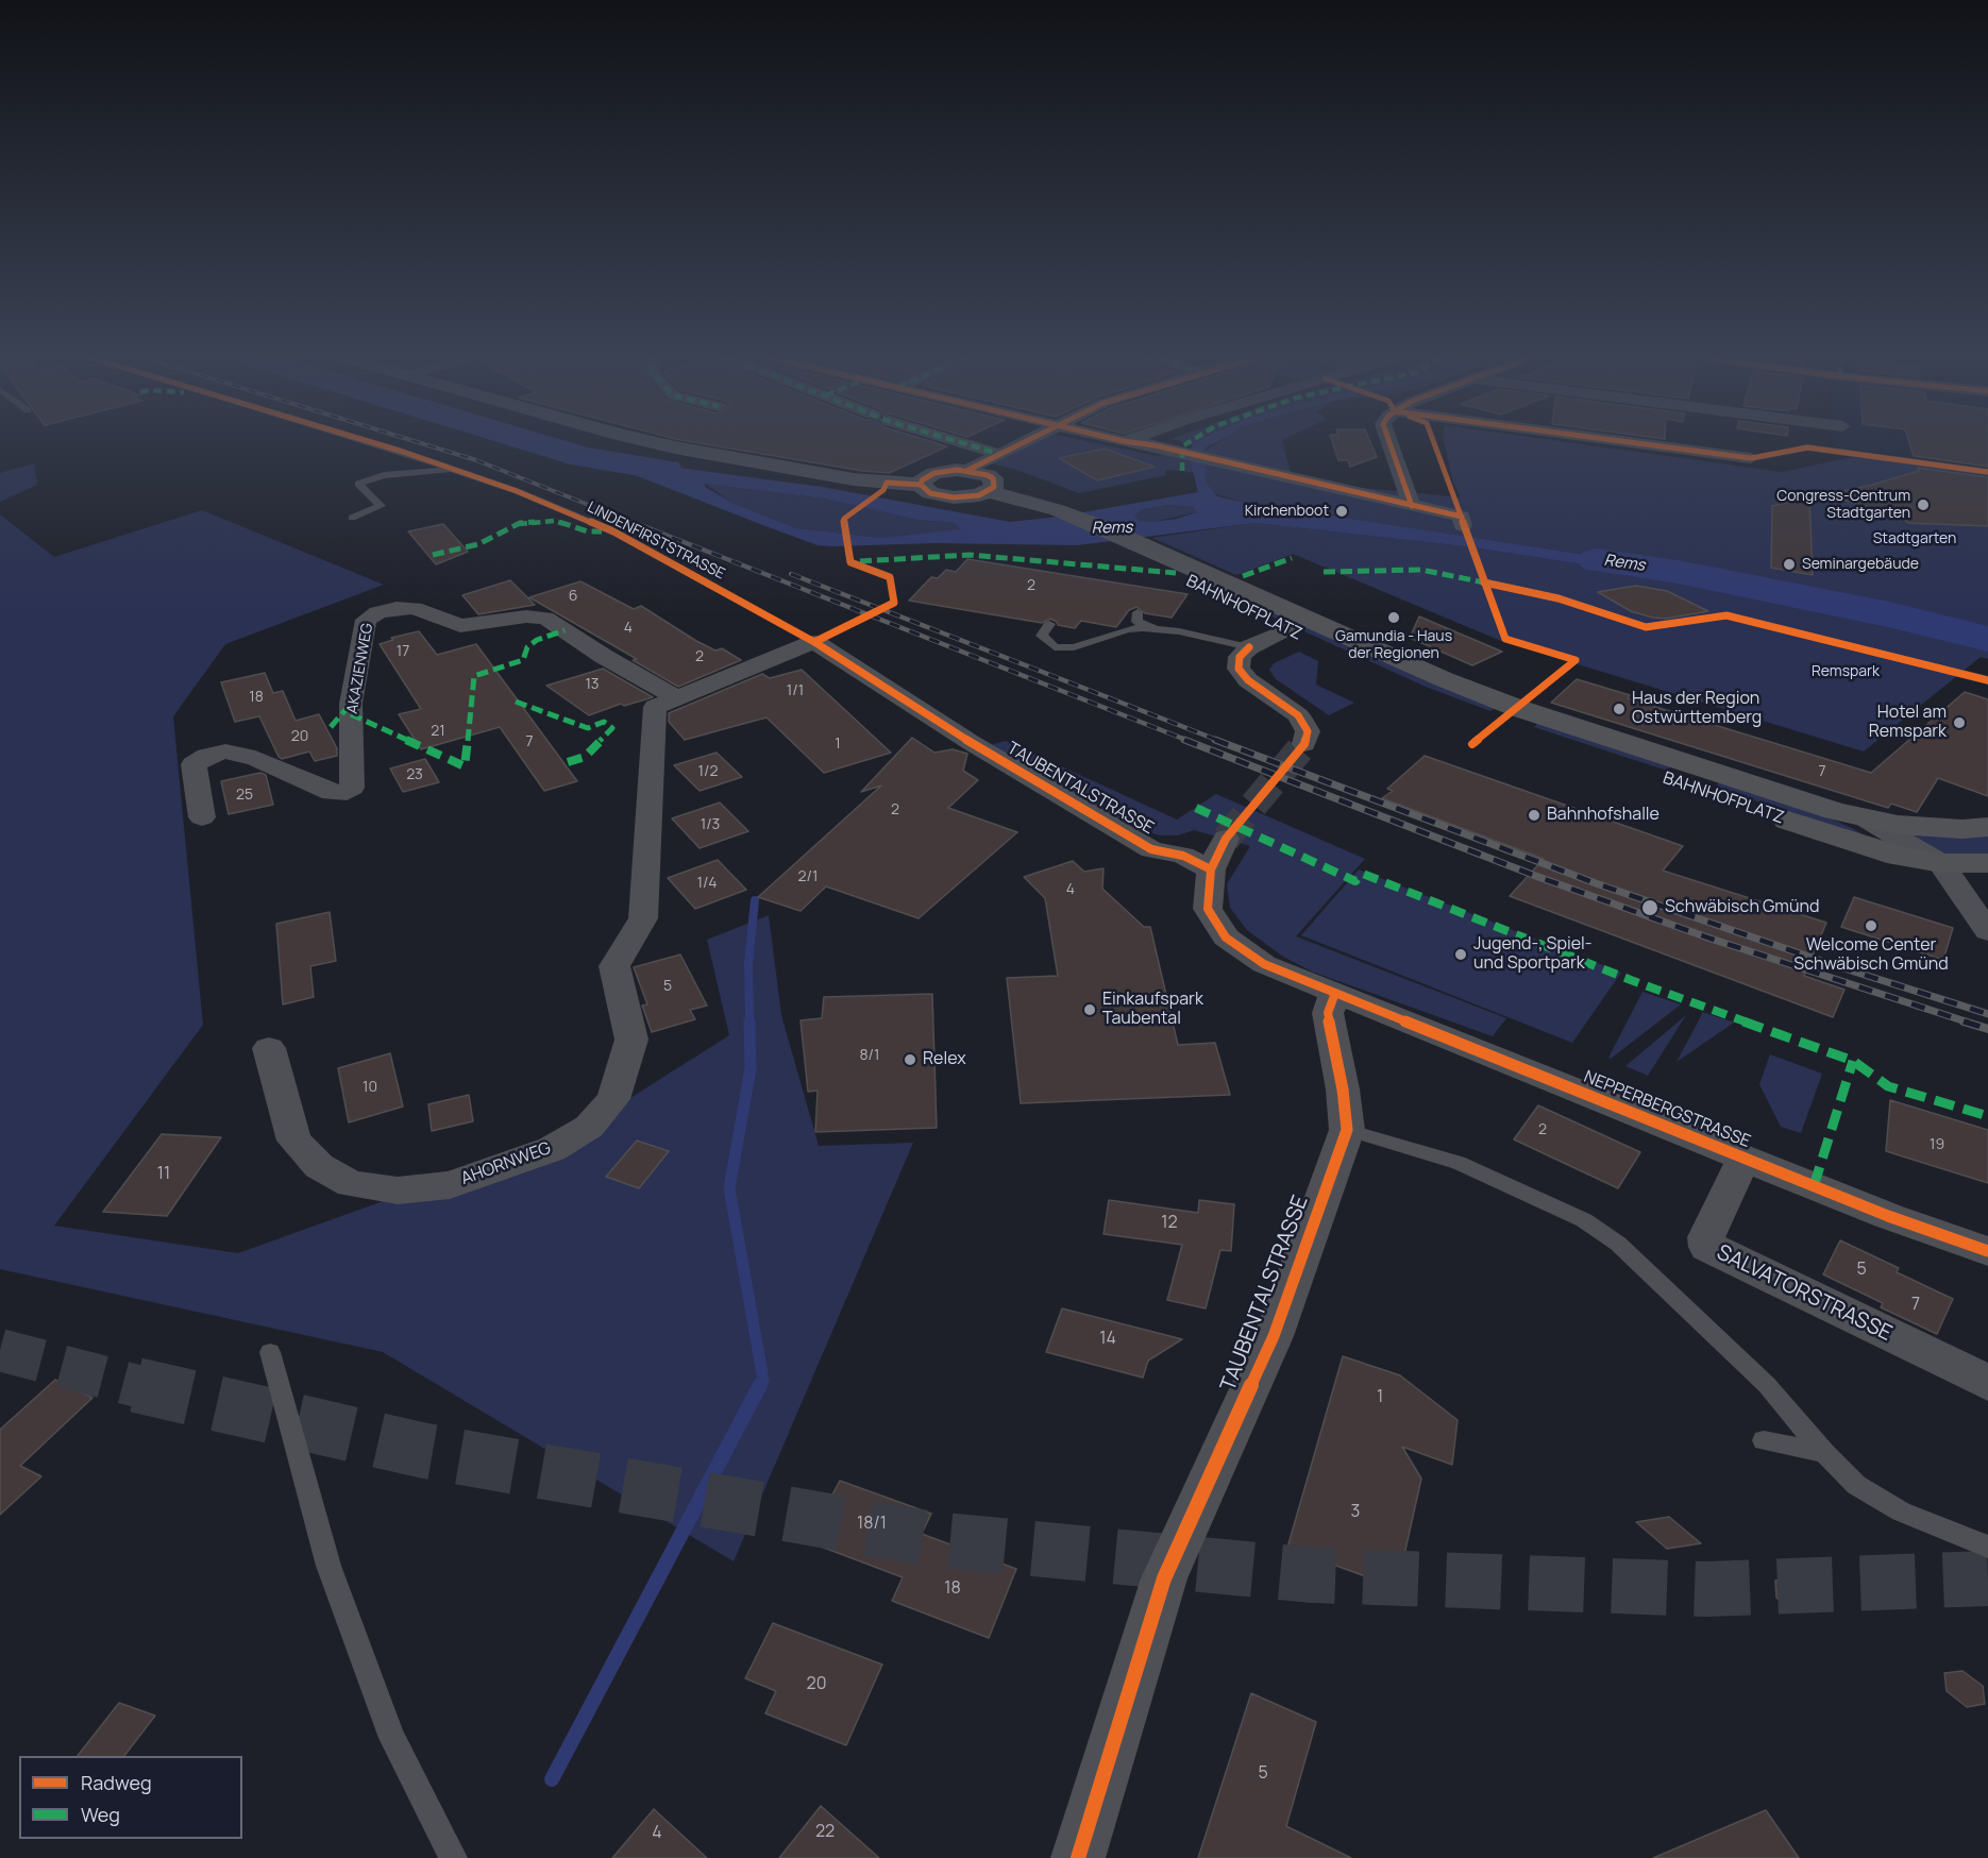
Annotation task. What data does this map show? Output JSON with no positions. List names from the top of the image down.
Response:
{
  "streets": {
    "main road": ["BAHNHOFPLATZ"],
    "street": [
      "LINDENFIRSTSTRASSE",
      "AKAZIENWEG",
      "TAUBENTALSTRASSE",
      "NEPPERBERGSTRASSE",
      "AHORNWEG",
      "SALVATORSTRASSE"
    ]
  },
  "crossings": [
    ["LINDENFIRSTSTRASSE", "TAUBENTALSTRASSE"],
    ["AKAZIENWEG", "AHORNWEG"],
    ["TAUBENTALSTRASSE", "NEPPERBERGSTRASSE"],
    ["NEPPERBERGSTRASSE", "SALVATORSTRASSE"]
  ],
  "water": ["Rems"],
  "parks": ["Stadtgarten", "Remspark"],
  "places": [
    "Congress-Centrum Stadtgarten",
    "Kirchenboot",
    "Seminargebäude",
    "Gamundia - Haus der Regionen",
    "Haus der Region Ostwürttemberg",
    "Hotel am Remspark",
    "Bahnhofshalle",
    "Schwäbisch Gmünd",
    "Welcome Center Schwäbisch Gmünd",
    "Jugend-, Spiel- und Sportpark",
    "Einkaufspark Taubental",
    "Relex"
  ],
  "house_numbers": [
    "2",
    "6",
    "4",
    "17",
    "2",
    "13",
    "1/1",
    "18",
    "21",
    "20",
    "7",
    "1",
    "1/2",
    "7",
    "23",
    "25",
    "2",
    "1/3",
    "2/1",
    "1/4",
    "4",
    "5",
    "8/1",
    "10",
    "2",
    "19",
    "11",
    "12",
    "5",
    "7",
    "14",
    "1",
    "3",
    "18/1",
    "18",
    "20",
    "5",
    "22",
    "4"
  ],
  "legend": ["Radweg", "Weg"]
}
